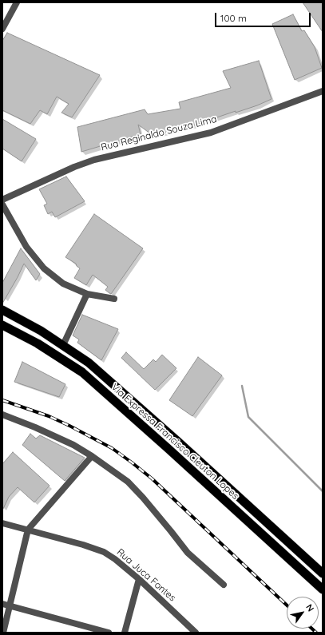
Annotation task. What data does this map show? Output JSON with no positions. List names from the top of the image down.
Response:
{
  "streets": {
    "highway": ["Via Expressa Francisco Cleuton Lopes"],
    "street": ["Rua Reginaldo Souza Lima", "Rua Juca Fontes"]
  },
  "scale_bar": "100 m",
  "north": "top right"
}
